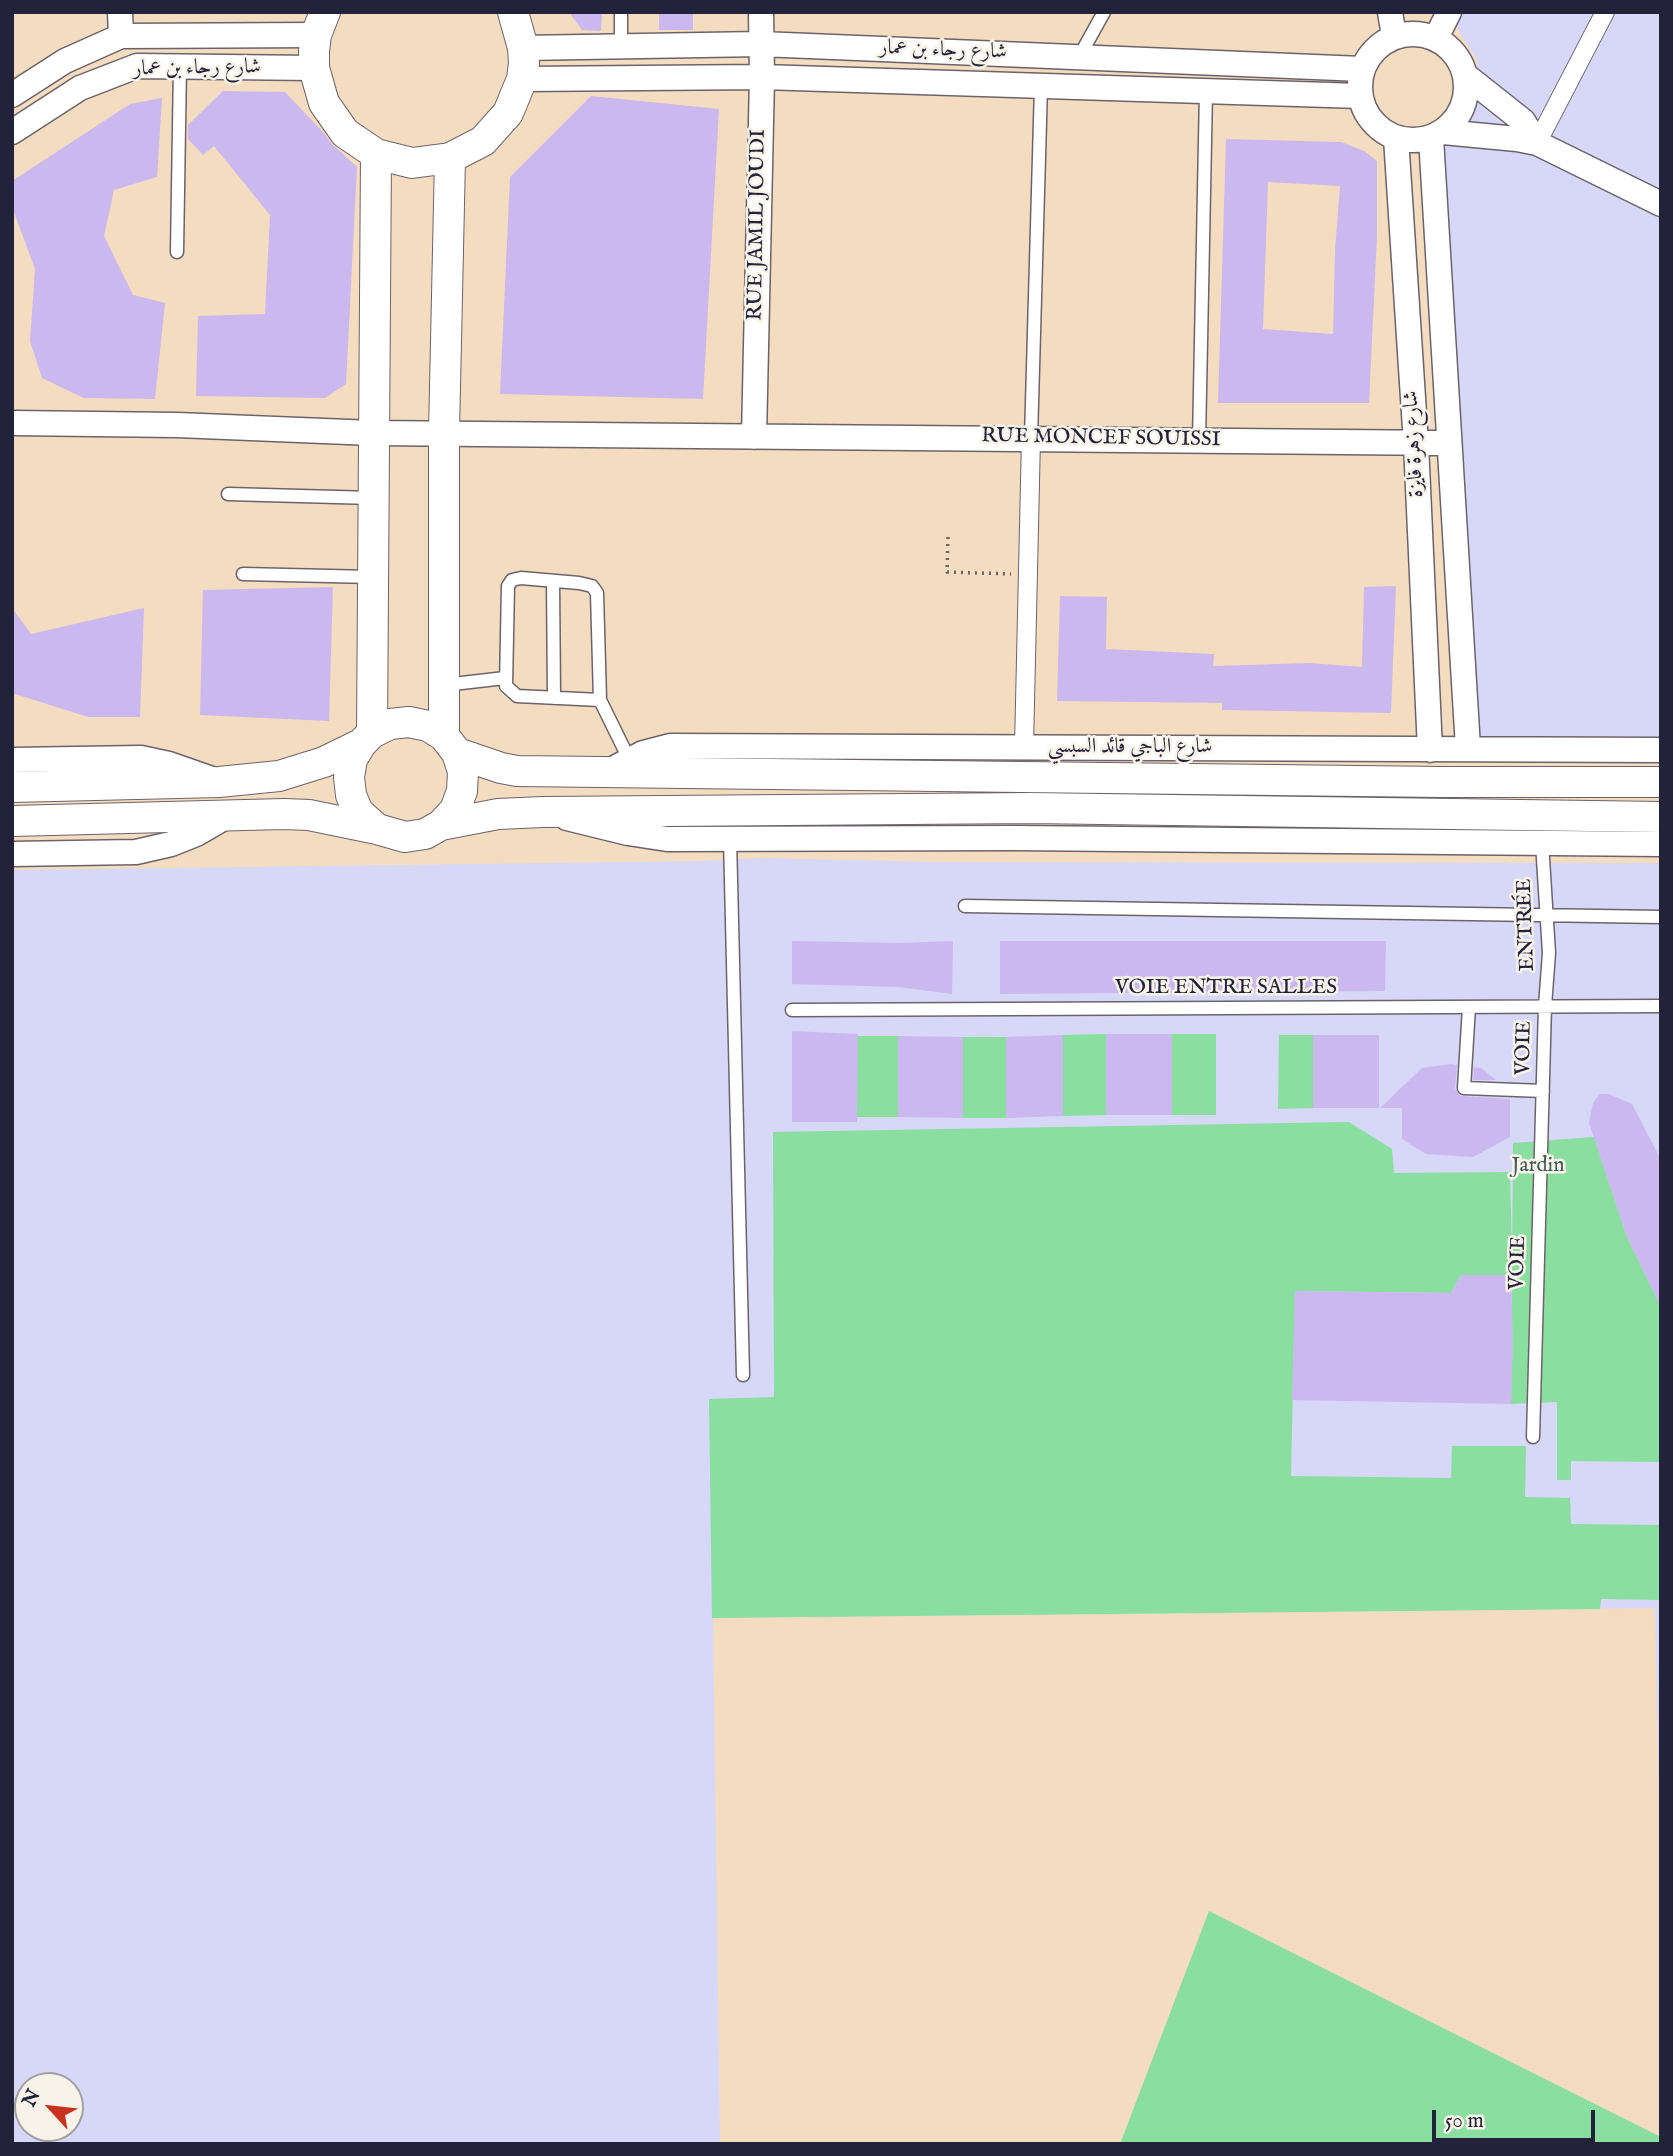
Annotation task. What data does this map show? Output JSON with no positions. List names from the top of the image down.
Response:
{
  "streets": {
    "street": [
      "شارع رجاء بن عمار",
      "RUE JAMIL JOUDI",
      "RUE MONCEF SOUISSI",
      "شارع زهرة فايزة",
      "شارع الباجي قائد السبسي"
    ],
    "lane": ["ENTRÉE", "VOIE ENTRE SALLES", "VOIE"]
  },
  "crossings": [
    ["شارع رجاء بن عمار", "RUE JAMIL JOUDI"],
    ["شارع رجاء بن عمار", "شارع زهرة فايزة"],
    ["RUE JAMIL JOUDI", "RUE MONCEF SOUISSI"],
    ["RUE MONCEF SOUISSI", "شارع زهرة فايزة"],
    ["شارع زهرة فايزة", "شارع الباجي قائد السبسي"],
    ["ENTRÉE", "VOIE ENTRE SALLES"],
    ["ENTRÉE", "VOIE"],
    ["VOIE ENTRE SALLES", "VOIE"]
  ],
  "parks": ["Jardin"],
  "scale_bar": "50 m",
  "north": "top left"
}
